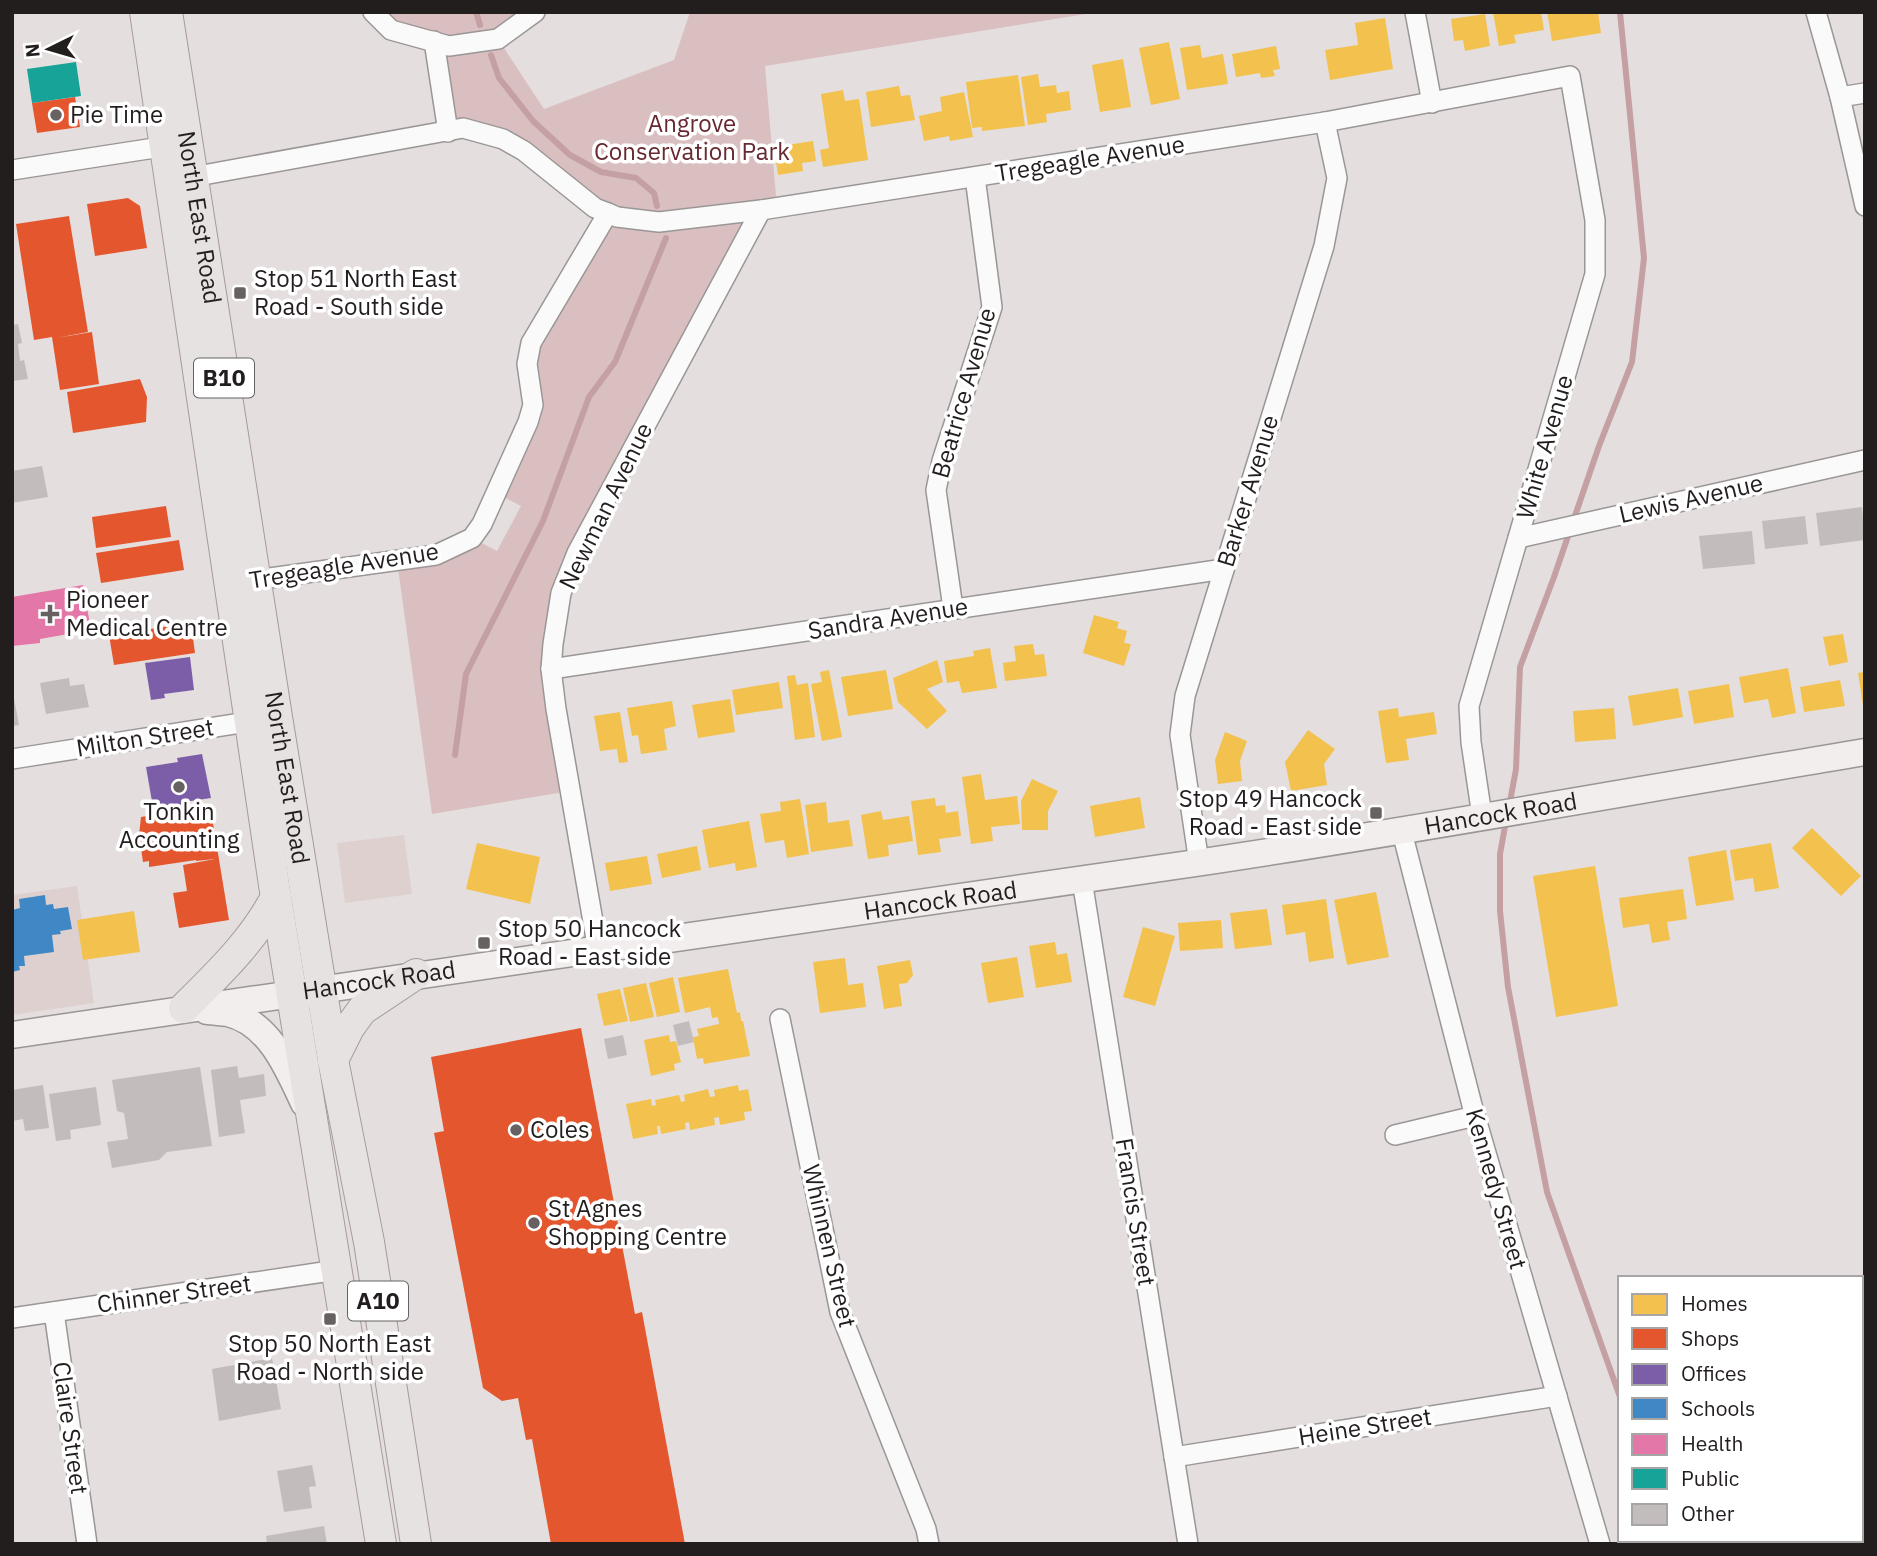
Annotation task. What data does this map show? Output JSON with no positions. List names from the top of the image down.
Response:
{
  "streets": {
    "main road": [
      "North East Road",
      "B10",
      "Hancock Road",
      "A10"
    ],
    "street": [
      "Tregeagle Avenue",
      "Beatrice Avenue",
      "White Avenue",
      "Barker Avenue",
      "Lewis Avenue",
      "Newman Avenue",
      "Sandra Avenue",
      "Milton Street",
      "Kennedy Street",
      "Francis Street",
      "Whinnen Street",
      "Chinner Street",
      "Heine Street",
      "Claire Street"
    ]
  },
  "crossings": [
    ["Tregeagle Avenue", "North East Road"],
    ["Tregeagle Avenue", "Beatrice Avenue"],
    ["Tregeagle Avenue", "White Avenue"],
    ["Tregeagle Avenue", "Barker Avenue"],
    ["Tregeagle Avenue", "Newman Avenue"],
    ["North East Road", "Milton Street"],
    ["North East Road", "Hancock Road"],
    ["North East Road", "Chinner Street"],
    ["Beatrice Avenue", "Sandra Avenue"],
    ["White Avenue", "Lewis Avenue"],
    ["White Avenue", "Hancock Road"],
    ["Barker Avenue", "Sandra Avenue"],
    ["Barker Avenue", "Hancock Road"],
    ["Newman Avenue", "Sandra Avenue"],
    ["Newman Avenue", "Hancock Road"],
    ["Hancock Road", "Kennedy Street"],
    ["Hancock Road", "Francis Street"],
    ["Kennedy Street", "Heine Street"],
    ["Francis Street", "Heine Street"],
    ["Chinner Street", "Claire Street"]
  ],
  "parks": ["Angrove Conservation Park"],
  "places": {
    "other": [
      "Pie Time",
      "Tonkin Accounting",
      "Coles",
      "St Agnes Shopping Centre"
    ],
    "transit": [
      "Stop 51 North East Road - South side",
      "Stop 49 Hancock Road - East side",
      "Stop 50 Hancock Road - East side",
      "Stop 50 North East Road - North side"
    ],
    "health": ["Pioneer Medical Centre"]
  },
  "legend": [
    "Homes",
    "Shops",
    "Offices",
    "Schools",
    "Health",
    "Public",
    "Other"
  ],
  "north": "left"
}
